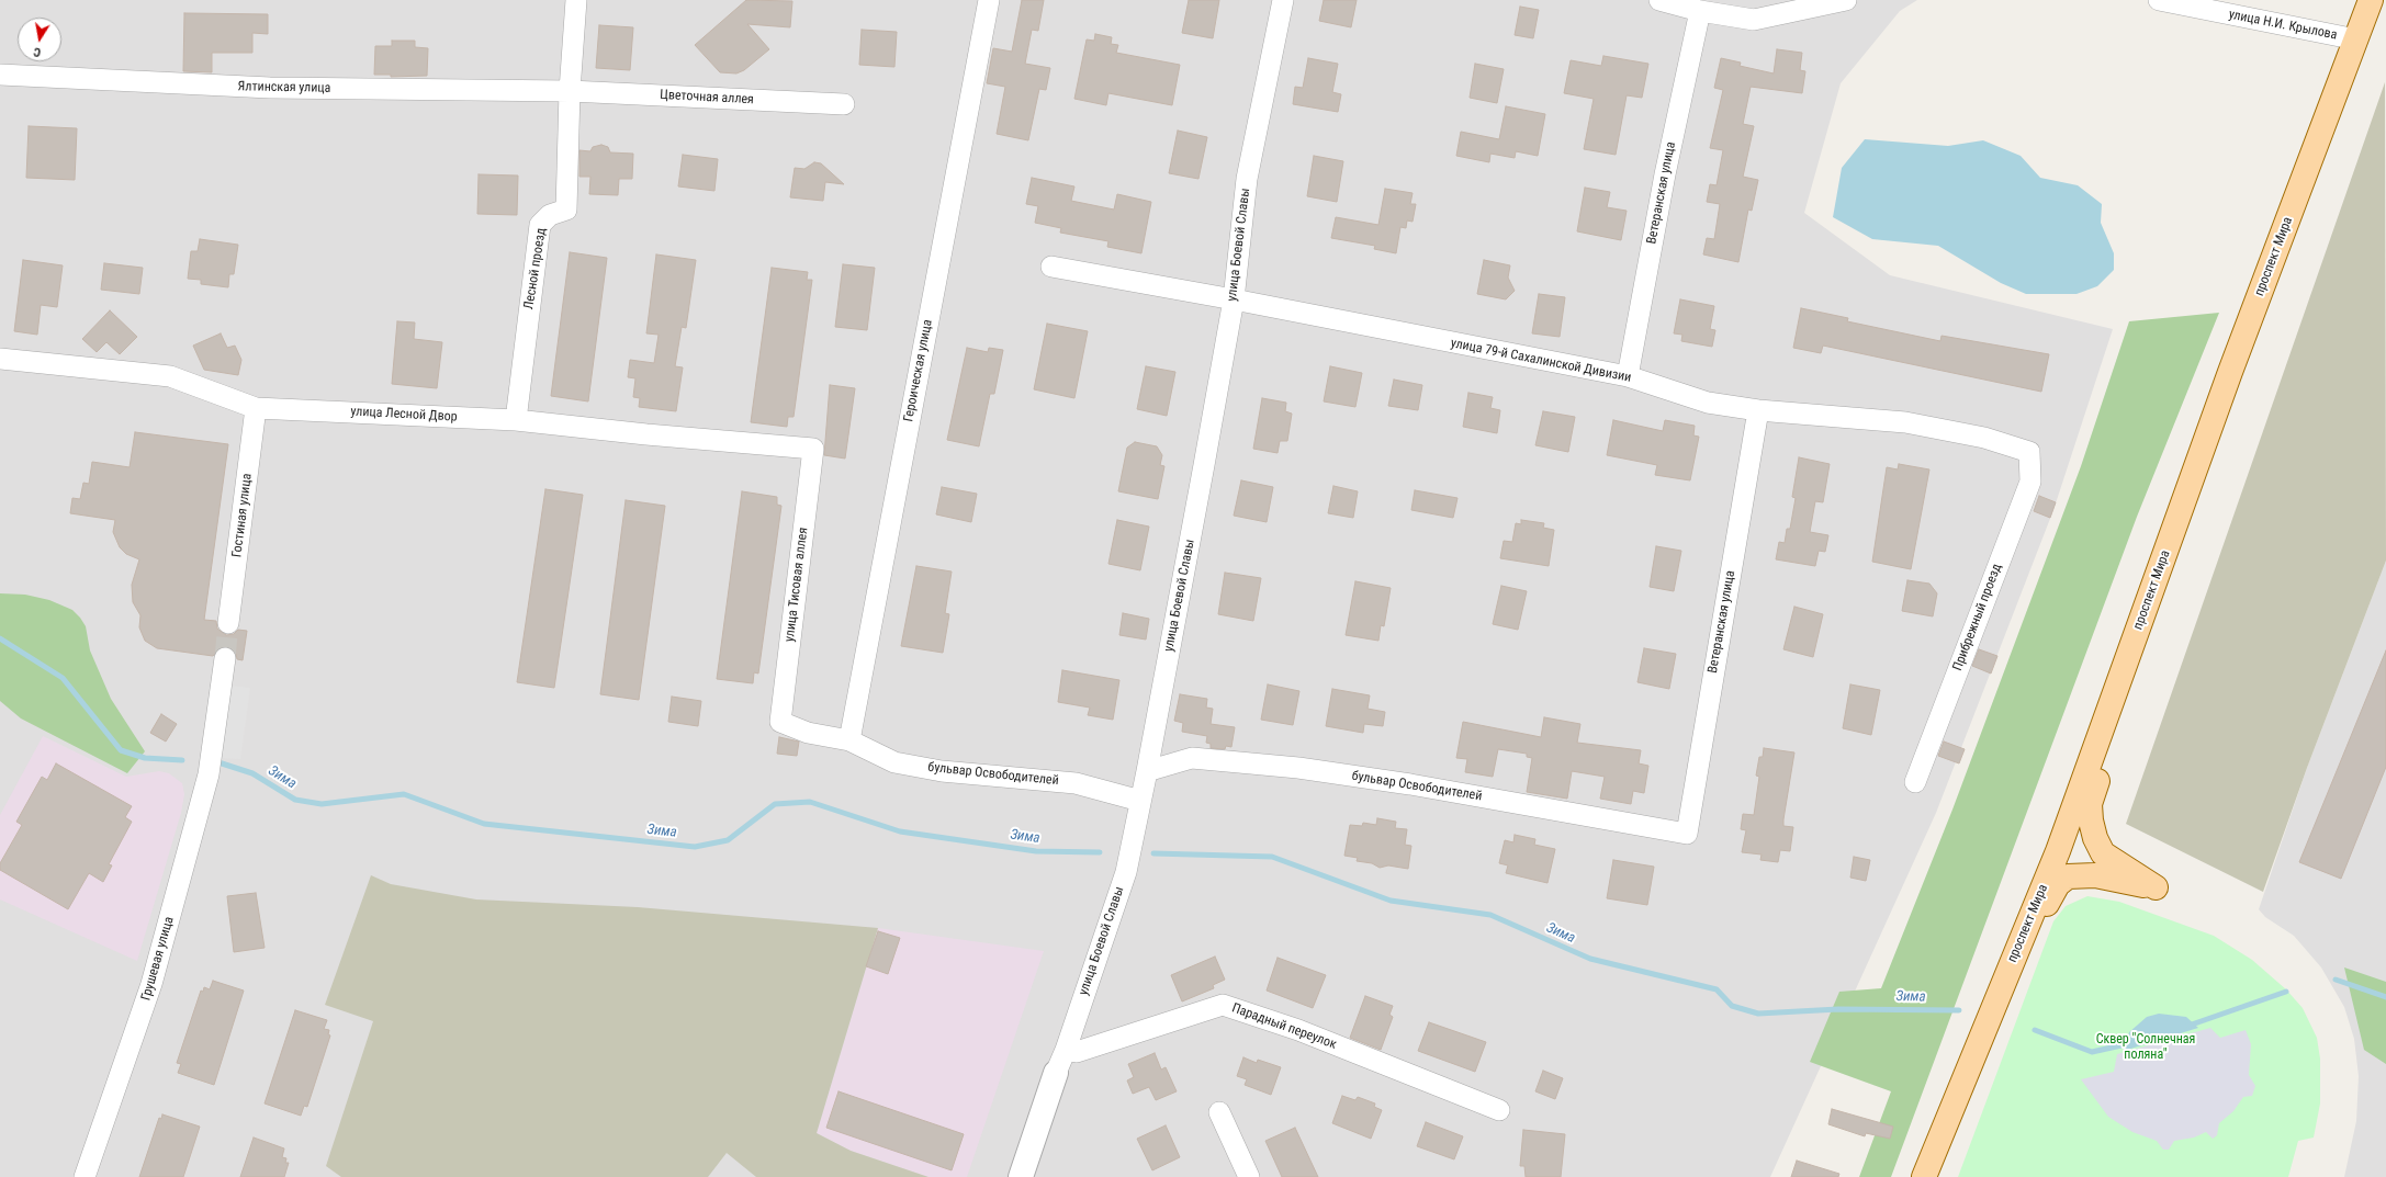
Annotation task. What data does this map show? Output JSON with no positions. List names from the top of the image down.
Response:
{
  "streets": {
    "main road": ["проспект Мира"],
    "street": [
      "улица Н.И. Крылова",
      "Ялтинская улица",
      "Цветочная аллея",
      "Ветеранская улица",
      "улица Боевой Славы",
      "Лесной проезд",
      "улица 79-й Сахалинской Дивизии",
      "Героическая улица",
      "улица Лесной Двор",
      "Гостиная улица",
      "улица Тисовая аллея",
      "Прибрежный проезд",
      "бульвар Освободителей",
      "Грушевая улица",
      "Парадный переулок"
    ]
  },
  "crossings": [
    ["улица Н.И. Крылова", "проспект Мира"],
    ["Ялтинская улица", "Цветочная аллея"],
    ["Ялтинская улица", "Лесной проезд"],
    ["Цветочная аллея", "Лесной проезд"],
    ["Ветеранская улица", "улица 79-й Сахалинской Дивизии"],
    ["Ветеранская улица", "бульвар Освободителей"],
    ["улица Боевой Славы", "улица 79-й Сахалинской Дивизии"],
    ["улица Боевой Славы", "бульвар Освободителей"],
    ["улица Боевой Славы", "Парадный переулок"],
    ["Лесной проезд", "улица Лесной Двор"],
    ["улица 79-й Сахалинской Дивизии", "Прибрежный проезд"],
    ["Героическая улица", "бульвар Освободителей"],
    ["улица Лесной Двор", "Гостиная улица"],
    ["улица Лесной Двор", "улица Тисовая аллея"],
    ["улица Тисовая аллея", "бульвар Освободителей"]
  ],
  "water": ["Зима"],
  "parks": ["Сквер \"Солнечная поляна\""],
  "north": "bottom"
}
